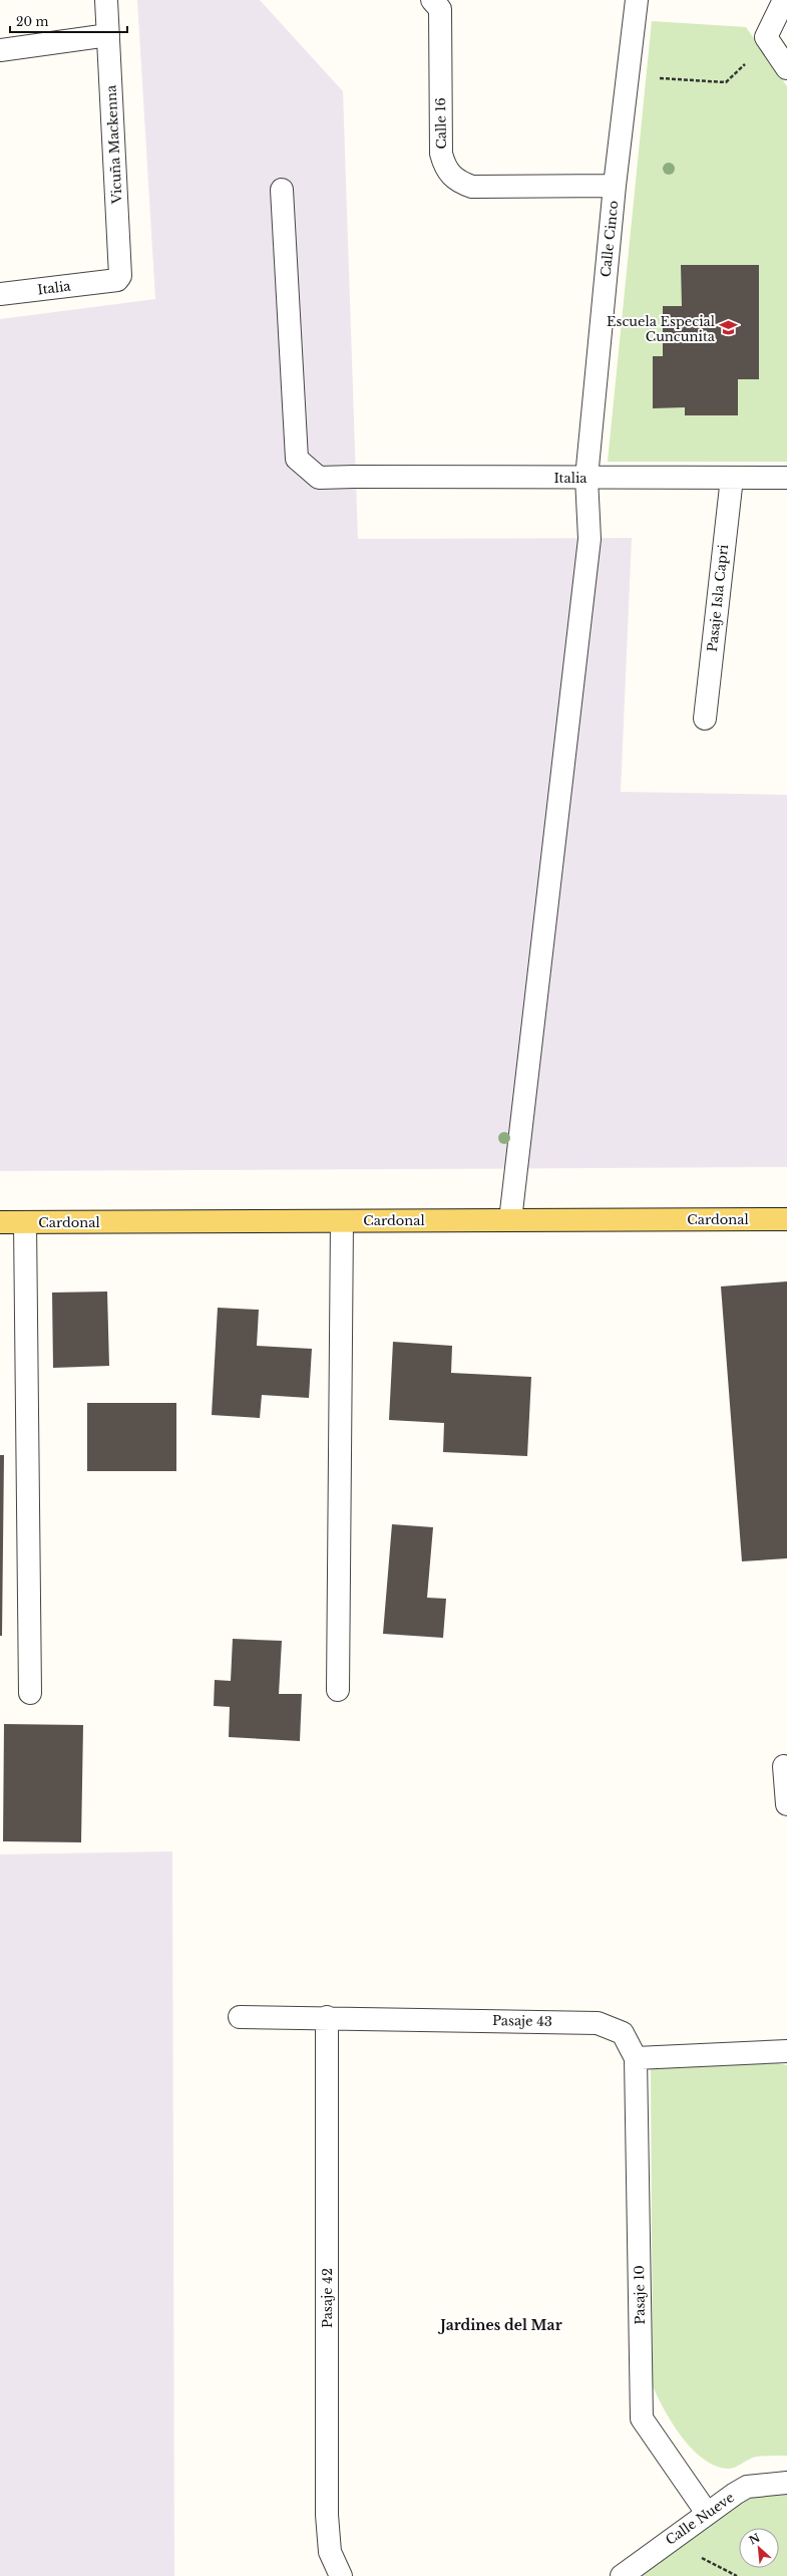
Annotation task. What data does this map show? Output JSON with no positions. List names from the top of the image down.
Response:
{
  "streets": {
    "main road": ["Cardonal"],
    "street": [
      "Calle 16",
      "Vicuña Mackenna",
      "Calle Cinco",
      "Italia",
      "Pasaje Isla Capri",
      "Pasaje 43",
      "Pasaje 10",
      "Pasaje 42",
      "Calle Nueve"
    ]
  },
  "crossings": [
    ["Calle 16", "Calle Cinco"],
    ["Vicuña Mackenna", "Italia"],
    ["Calle Cinco", "Italia"],
    ["Calle Cinco", "Cardonal"],
    ["Italia", "Pasaje Isla Capri"],
    ["Pasaje 43", "Pasaje 10"],
    ["Pasaje 43", "Pasaje 42"],
    ["Pasaje 10", "Calle Nueve"]
  ],
  "districts": ["Jardines del Mar"],
  "places": {
    "school or university": ["Escuela Especial Cuncunita"]
  },
  "scale_bar": "20 m",
  "north": "top left"
}
